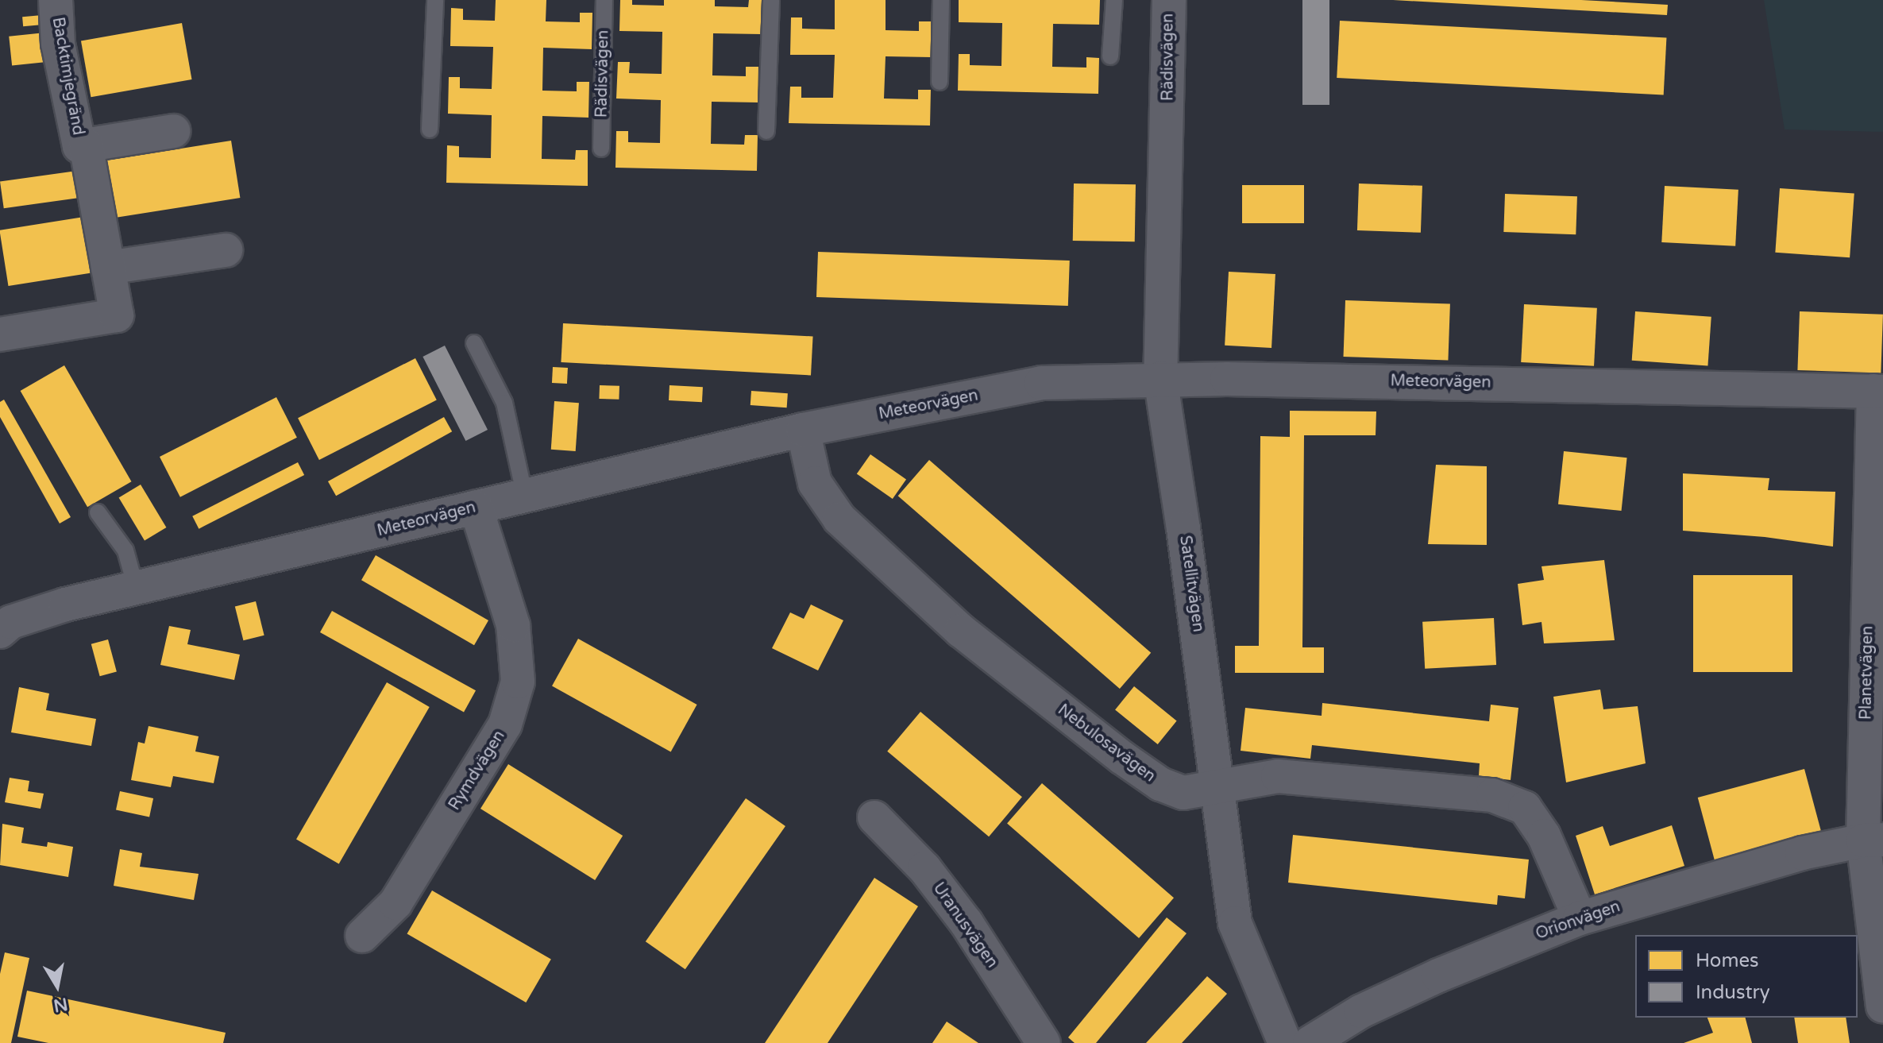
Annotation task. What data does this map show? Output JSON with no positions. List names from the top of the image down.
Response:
{
  "streets": {
    "street": [
      "Rädisvägen",
      "Backtimjegränd",
      "Meteorvägen",
      "Satellitvägen",
      "Planetvägen",
      "Nebulosavägen",
      "Rymdvägen",
      "Orionvägen",
      "Uranusvägen"
    ]
  },
  "crossings": [
    ["Rädisvägen", "Satellitvägen"],
    ["Meteorvägen", "Satellitvägen"],
    ["Meteorvägen", "Planetvägen"],
    ["Meteorvägen", "Nebulosavägen"],
    ["Meteorvägen", "Rymdvägen"],
    ["Satellitvägen", "Nebulosavägen"],
    ["Planetvägen", "Orionvägen"],
    ["Nebulosavägen", "Orionvägen"]
  ],
  "legend": ["Homes", "Industry"],
  "north": "bottom"
}
